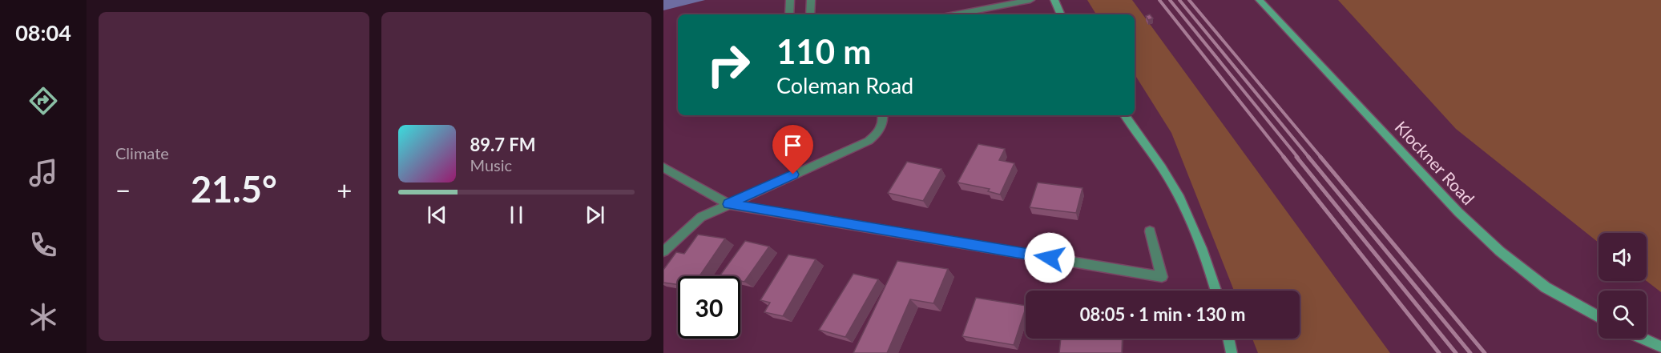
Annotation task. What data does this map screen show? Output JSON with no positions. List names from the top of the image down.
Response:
{
  "streets": {
    "main road": ["Klockner Road"]
  },
  "page": {
    "tabs": "08:04",
    "tile": "Climate",
    "turn": ["110 m", "Coleman Road"],
    "song": ["89.7 FM", "Music"],
    "heat": ["−", "21.5°", "+"],
    "limit": "30",
    "trip": "08:05 · 1 min · 130 m"
  }
}
